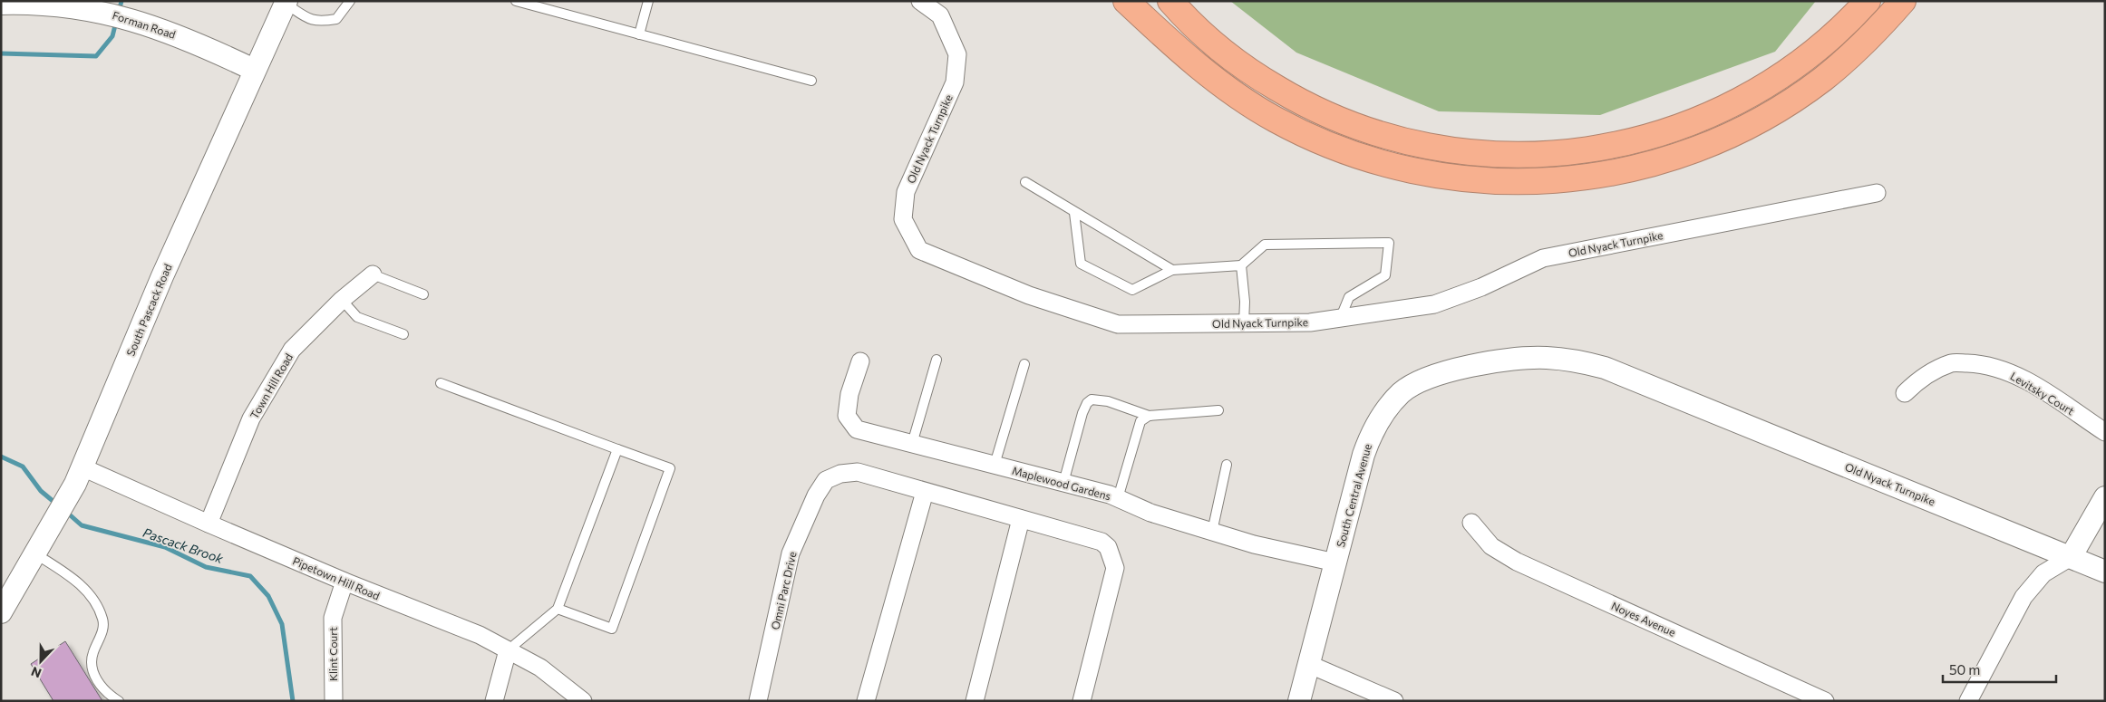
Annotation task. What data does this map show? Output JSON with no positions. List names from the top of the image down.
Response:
{
  "streets": {
    "street": [
      "Forman Road",
      "Old Nyack Turnpike",
      "South Pascack Road",
      "Town Hill Road",
      "Levitsky Court",
      "Maplewood Gardens",
      "South Central Avenue",
      "Pipetown Hill Road",
      "Omni Parc Drive",
      "Noyes Avenue",
      "Klint Court"
    ]
  },
  "crossings": [
    ["Forman Road", "South Pascack Road"],
    ["Old Nyack Turnpike", "South Central Avenue"],
    ["South Pascack Road", "Pipetown Hill Road"],
    ["Town Hill Road", "Pipetown Hill Road"],
    ["Maplewood Gardens", "South Central Avenue"],
    ["Pipetown Hill Road", "Klint Court"]
  ],
  "water": ["Pascack Brook"],
  "scale_bar": "50 m",
  "north": "bottom"
}
